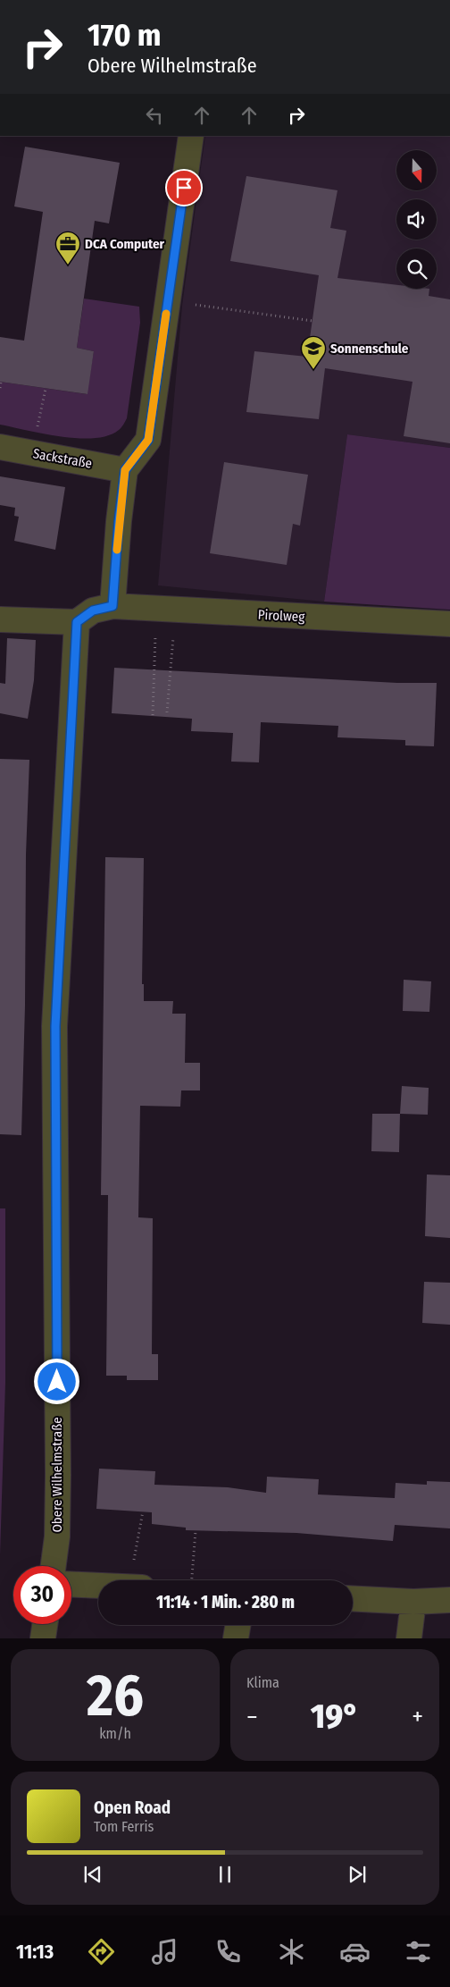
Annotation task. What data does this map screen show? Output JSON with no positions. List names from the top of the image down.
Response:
{
  "streets": {
    "street": ["Sackstraße", "Pirolweg", "Obere Wilhelmstraße"]
  },
  "places": {
    "office": ["DCA Computer"],
    "school or university": ["Sonnenschule"]
  },
  "north": "bottom",
  "page": {
    "turn": ["170 m", "Obere Wilhelmstraße"],
    "limit": "30",
    "trip": "11:14 · 1 Min. · 280 m",
    "tile": [
      ["26", "km/h"],
      "Klima"
    ],
    "heat": ["−", "19°", "+"],
    "song": ["Open Road", "Tom Ferris"],
    "tabs": "11:13"
  }
}
